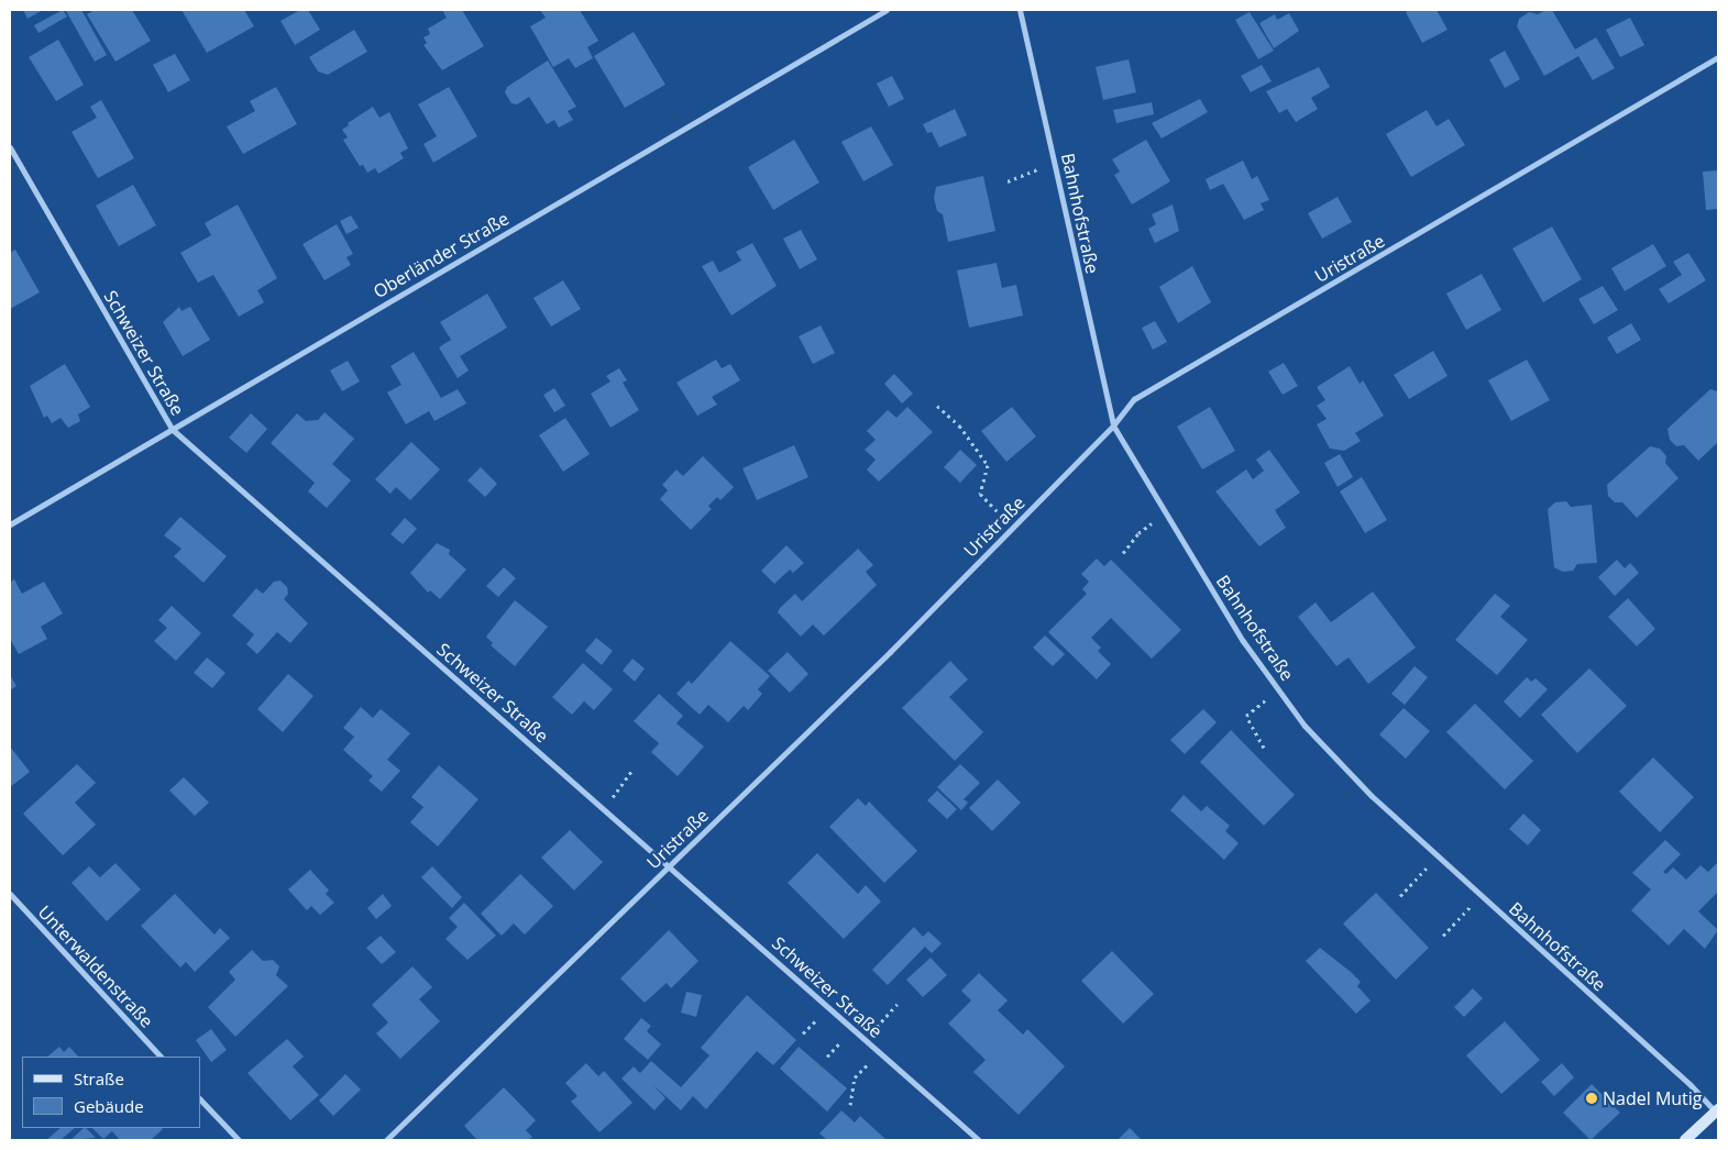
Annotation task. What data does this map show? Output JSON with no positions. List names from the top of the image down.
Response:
{
  "streets": {
    "street": [
      "Bahnhofstraße",
      "Oberländer Straße",
      "Uristraße",
      "Schweizer Straße",
      "Unterwaldenstraße"
    ]
  },
  "crossings": [
    ["Bahnhofstraße", "Uristraße"],
    ["Oberländer Straße", "Schweizer Straße"],
    ["Uristraße", "Schweizer Straße"]
  ],
  "places": ["Nadel Mutig"],
  "legend": ["Straße", "Gebäude"]
}
